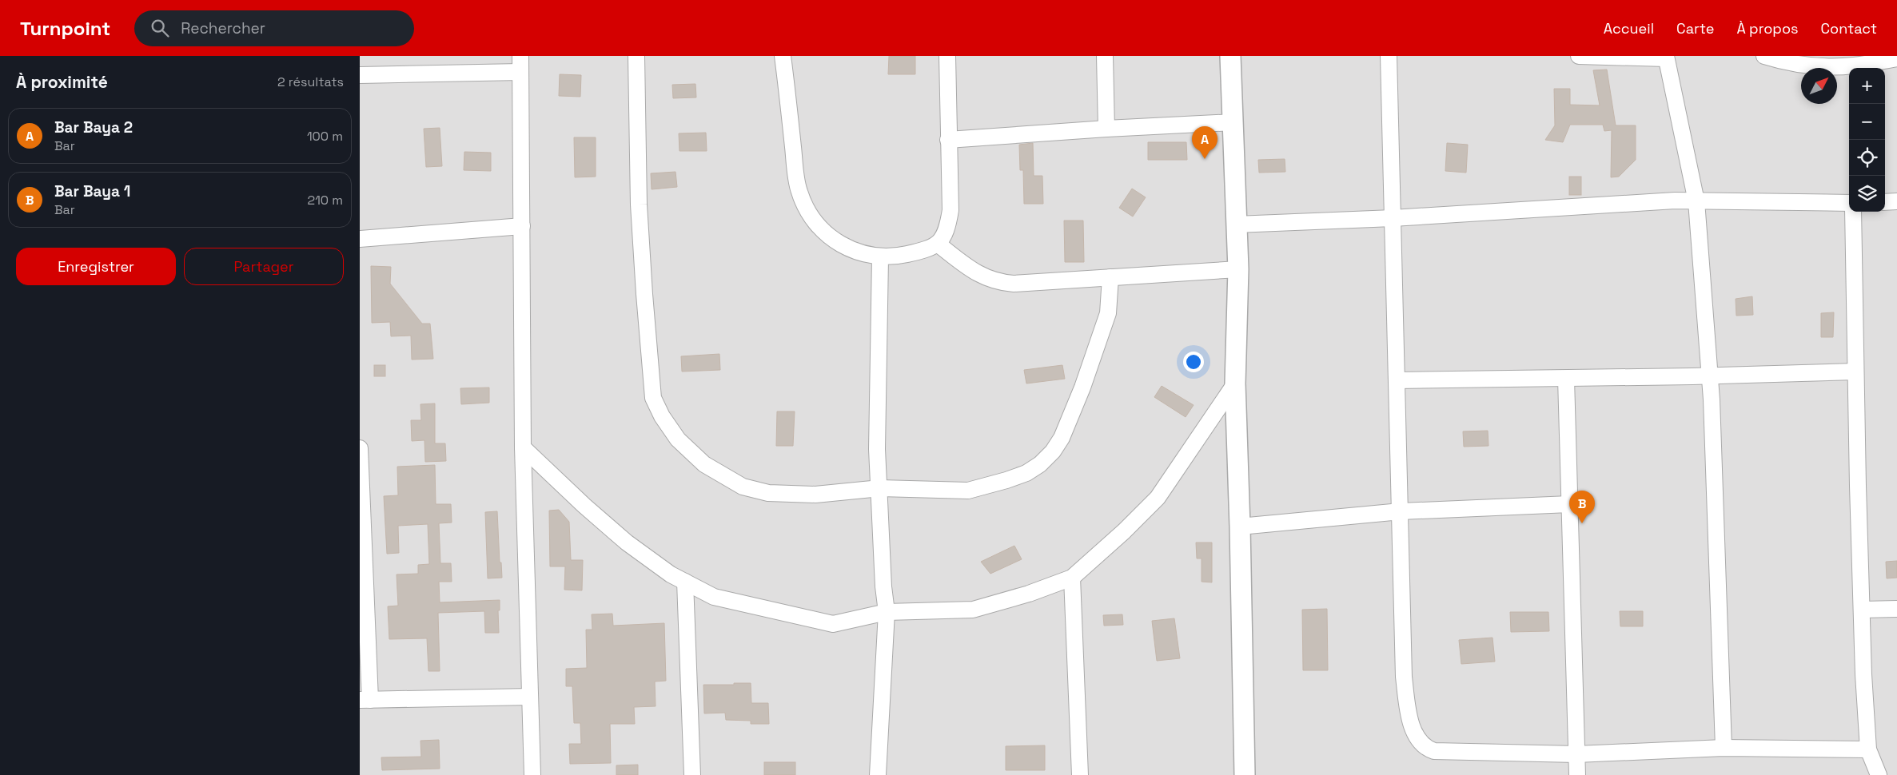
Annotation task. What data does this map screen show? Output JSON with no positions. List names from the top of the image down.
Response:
{
  "north": "top right",
  "page": {
    "header": "Turnpoint",
    "search": "Rechercher",
    "nav": [
      "Accueil",
      "Carte",
      "À propos",
      "Contact"
    ],
    "heading": ["À proximité", "2 résultats"],
    "map_buttons": ["+", "−"],
    "list": [
      {
        "mark": "A",
        "name": "Bar Baya 2",
        "note": "Bar",
        "value": "100 m"
      },
      {
        "mark": "B",
        "name": "Bar Baya 1",
        "note": "Bar",
        "value": "210 m"
      }
    ],
    "pins": ["A", "B"],
    "buttons": ["Enregistrer", "Partager"]
  }
}
